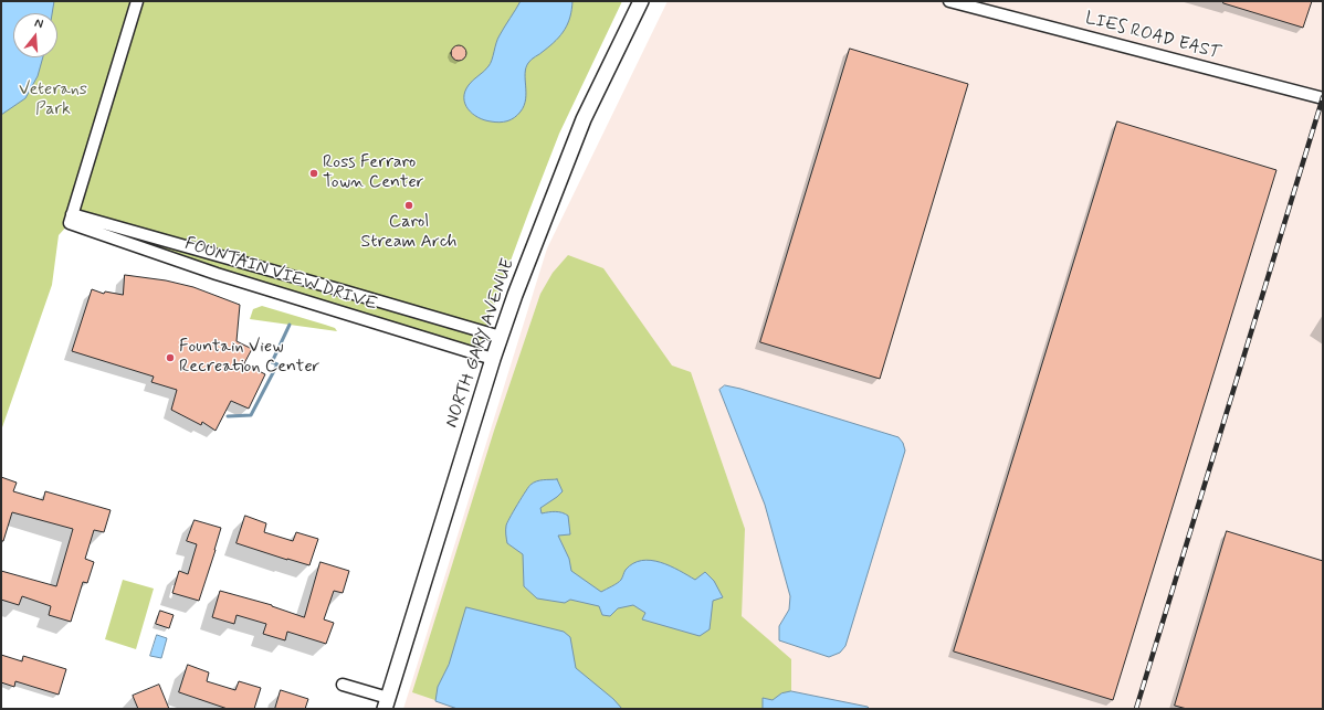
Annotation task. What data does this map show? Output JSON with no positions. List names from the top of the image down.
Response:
{
  "streets": {
    "street": ["LIES ROAD EAST", "FOUNTAIN VIEW DRIVE", "NORTH GARY AVENUE"]
  },
  "crossings": [
    ["FOUNTAIN VIEW DRIVE", "NORTH GARY AVENUE"]
  ],
  "parks": ["Veterans Park"],
  "places": ["Ross Ferraro Town Center", "Carol Stream Arch", "Fountain View Recreation Center"],
  "north": "top"
}
